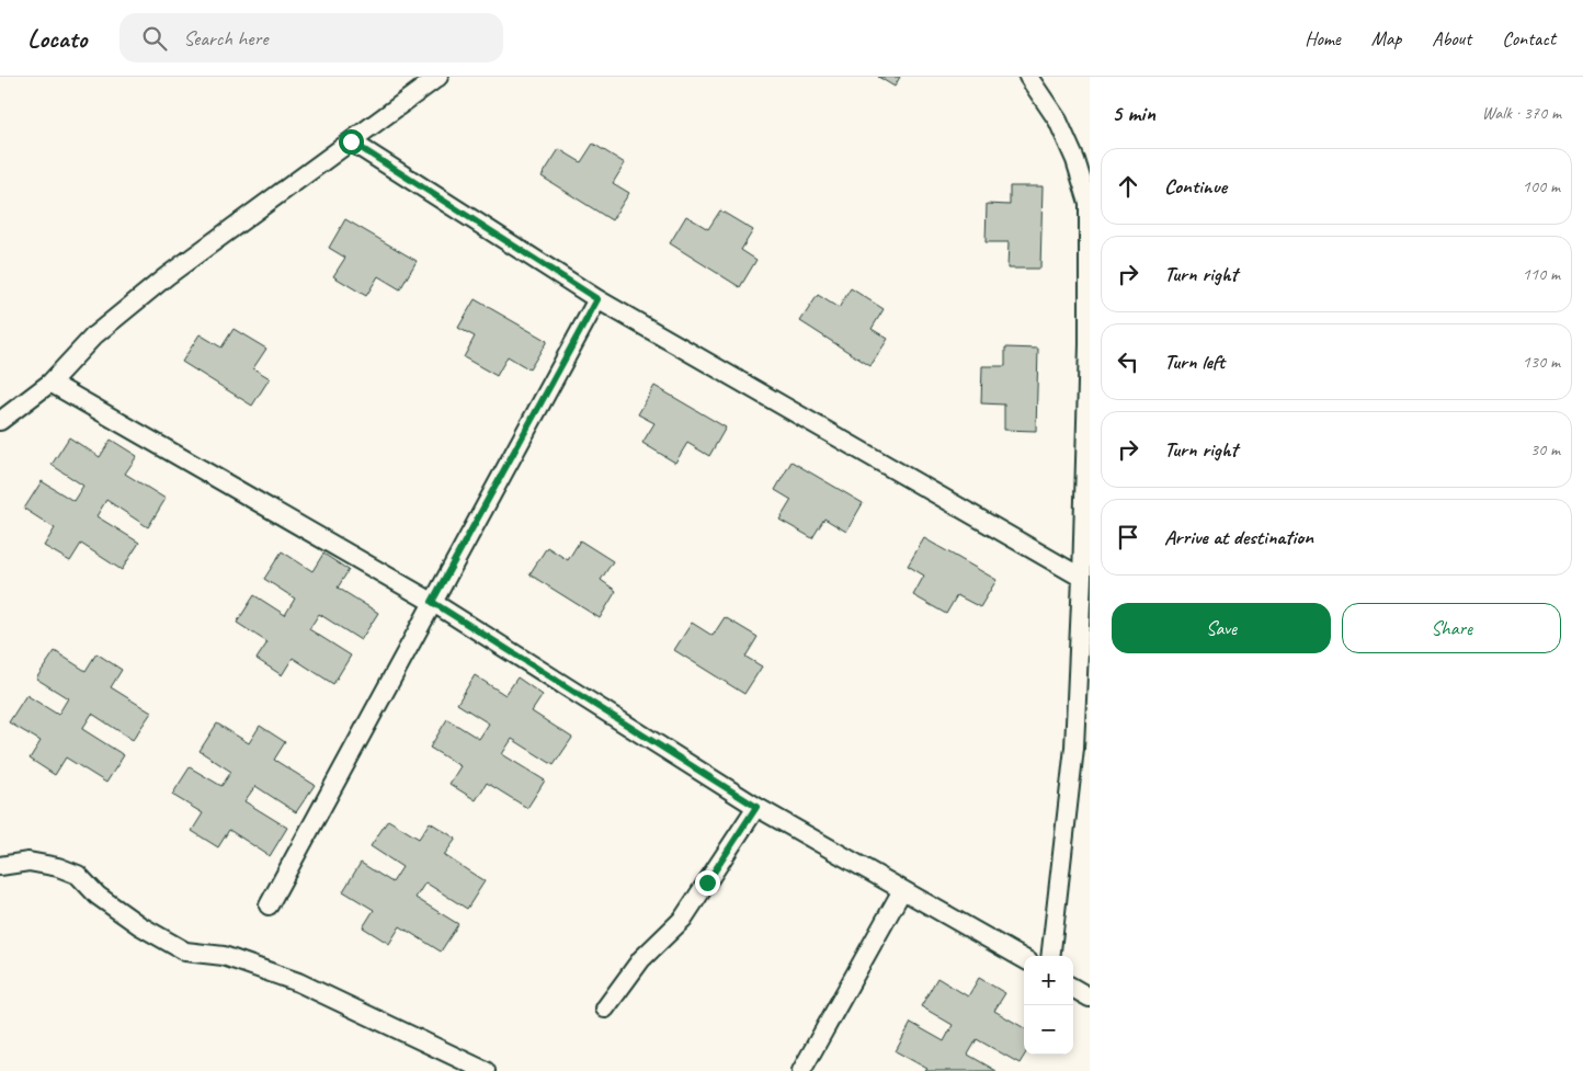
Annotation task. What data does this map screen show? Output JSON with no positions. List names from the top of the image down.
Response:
{
  "page": {
    "header": "Locato",
    "search": "Search here",
    "nav": [
      "Home",
      "Map",
      "About",
      "Contact"
    ],
    "heading": ["5 min", "Walk · 370 m"],
    "list": [
      ["Continue", "100 m"],
      ["Turn right", "110 m"],
      ["Turn left", "130 m"],
      ["Turn right", "30 m"],
      "Arrive at destination"
    ],
    "buttons": ["Save", "Share"],
    "map_buttons": ["+", "−"]
  }
}
